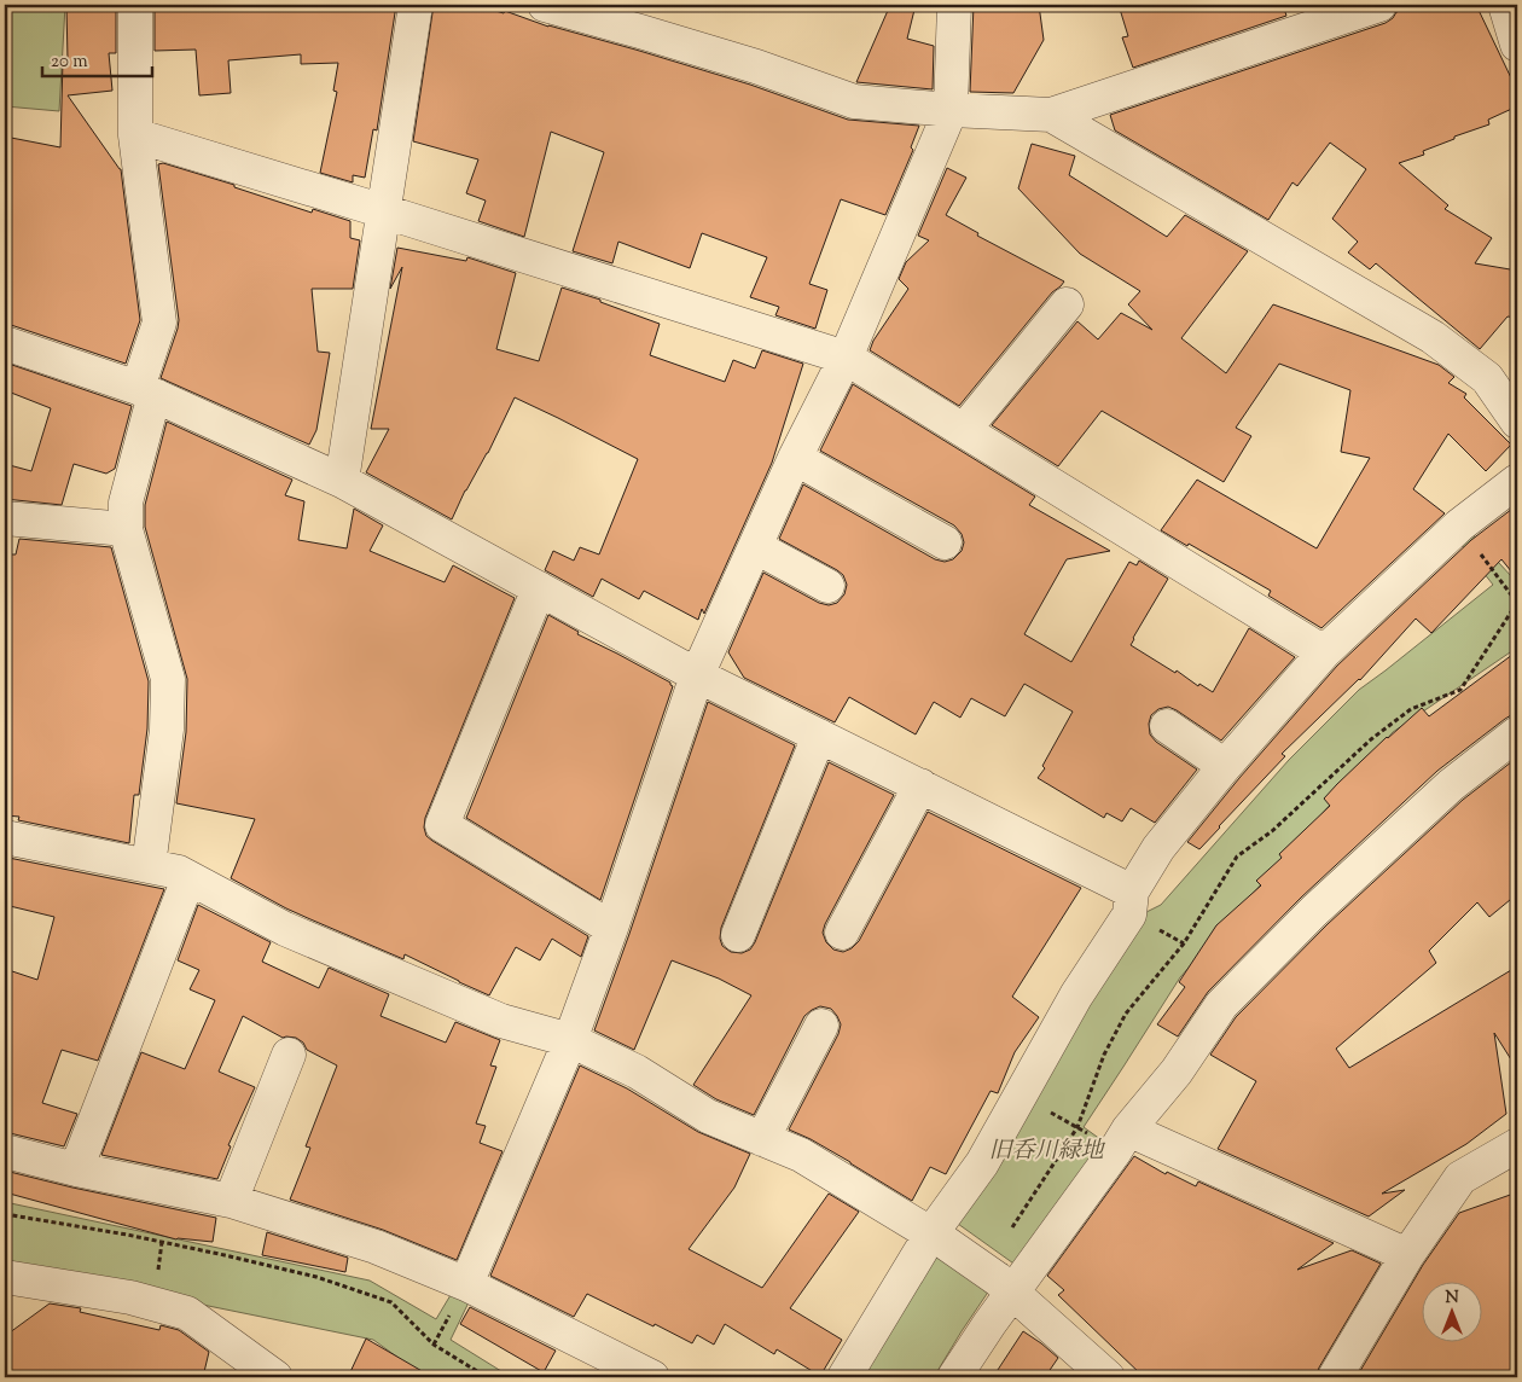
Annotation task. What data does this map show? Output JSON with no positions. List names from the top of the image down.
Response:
{
  "parks": ["旧呑川緑地"],
  "scale_bar": "20 m",
  "north": "top"
}
